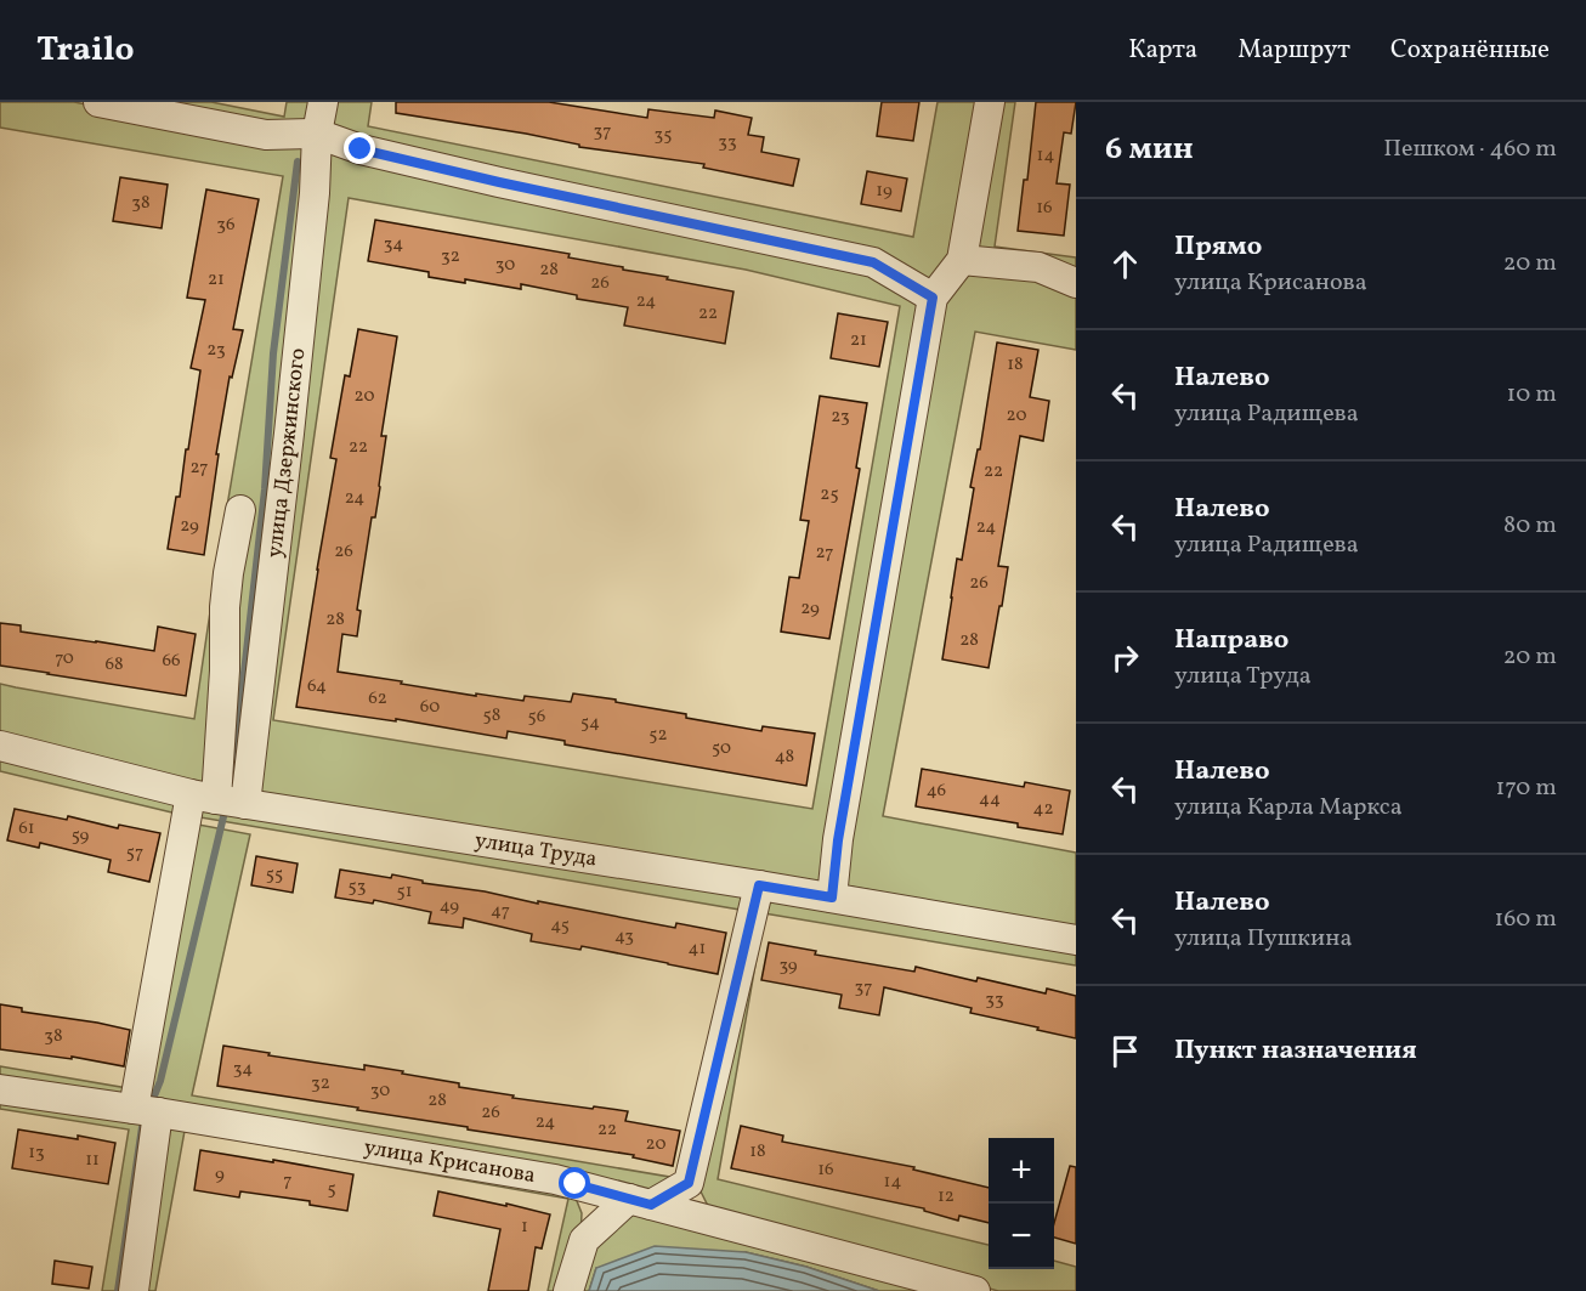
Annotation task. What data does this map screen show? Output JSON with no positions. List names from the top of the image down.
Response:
{
  "streets": {
    "street": ["улица Дзержинского", "улица Труда", "улица Крисанова"]
  },
  "crossings": [
    ["улица Дзержинского", "улица Труда"]
  ],
  "house_numbers": [
    "37",
    "35",
    "33",
    "14",
    "19",
    "38",
    "16",
    "36",
    "34",
    "32",
    "30",
    "28",
    "21",
    "26",
    "24",
    "22",
    "21",
    "23",
    "18",
    "20",
    "20",
    "23",
    "22",
    "27",
    "22",
    "25",
    "24",
    "29",
    "24",
    "26",
    "27",
    "26",
    "29",
    "28",
    "28",
    "70",
    "66",
    "68",
    "64",
    "62",
    "60",
    "58",
    "56",
    "54",
    "52",
    "50",
    "48",
    "46",
    "44",
    "42",
    "61",
    "59",
    "57",
    "55",
    "53",
    "51",
    "49",
    "47",
    "45",
    "43",
    "41",
    "39",
    "37",
    "33",
    "38",
    "34",
    "32",
    "30",
    "28",
    "26",
    "24",
    "22",
    "20",
    "18",
    "13",
    "11",
    "16",
    "9",
    "7",
    "14",
    "5",
    "12",
    "1"
  ],
  "page": {
    "header": "Trailo",
    "nav": ["Карта", "Маршрут", "Сохранённые"],
    "heading": ["6 мин", "Пешком · 460 m"],
    "list": [
      ["Прямо", "улица Крисанова", "20 m"],
      ["Налево", "улица Радищева", "10 m"],
      ["Налево", "улица Радищева", "80 m"],
      ["Направо", "улица Труда", "20 m"],
      ["Налево", "улица Карла Маркса", "170 m"],
      ["Налево", "улица Пушкина", "160 m"],
      "Пункт назначения"
    ],
    "map_buttons": ["+", "−"]
  }
}
